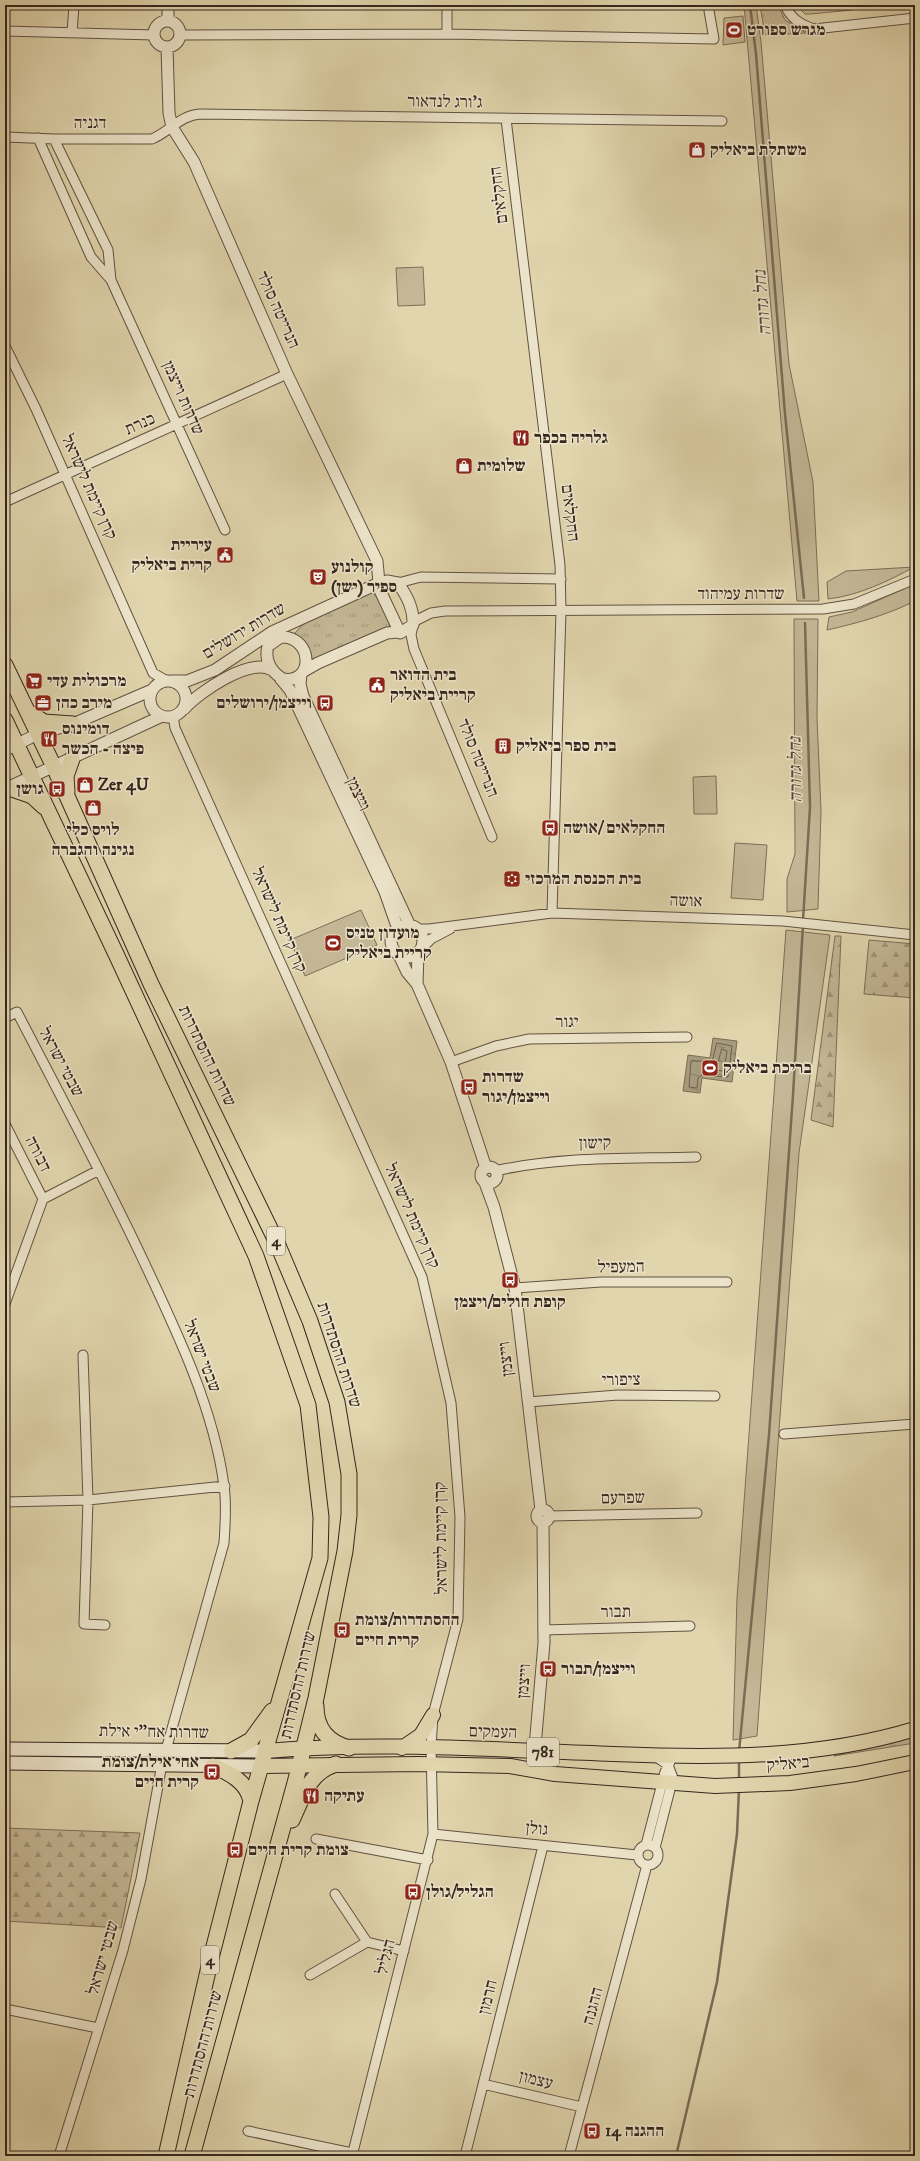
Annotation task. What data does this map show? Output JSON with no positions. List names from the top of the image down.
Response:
{
  "streets": {
    "highway": ["שדרות ההסתדרות", "4"],
    "main road": [
      "שדרות אח\"י אילת",
      "העמקים",
      "781",
      "ביאליק"
    ],
    "street": [
      "ג'ורג לנדאור",
      "דגניה",
      "החקלאים",
      "הנרייטה סולד",
      "שדרות וייצמן",
      "כנרת",
      "קרן קיימת לישראל",
      "שדרות עמיהוד",
      "שדרות ירושלים",
      "וייצמן",
      "אושה",
      "יגור",
      "שבטי ישראל",
      "קישון",
      "דבורה",
      "המעפיל",
      "ציפורי",
      "שפרעם",
      "תבור",
      "גולן",
      "הגליל",
      "חרמון",
      "ההגנה",
      "עצמון"
    ]
  },
  "crossings": [
    ["ג'ורג לנדאור", "דגניה"],
    ["ג'ורג לנדאור", "החקלאים"],
    ["ג'ורג לנדאור", "הנרייטה סולד"],
    ["דגניה", "הנרייטה סולד"],
    ["דגניה", "שדרות וייצמן"],
    ["החקלאים", "שדרות עמיהוד"],
    ["החקלאים", "אושה"],
    ["הנרייטה סולד", "כנרת"],
    ["הנרייטה סולד", "שדרות ירושלים"],
    ["שדרות וייצמן", "כנרת"],
    ["כנרת", "קרן קיימת לישראל"],
    ["קרן קיימת לישראל", "שדרות ירושלים"],
    ["קרן קיימת לישראל", "העמקים"],
    ["קרן קיימת לישראל", "הגליל"],
    ["שדרות ירושלים", "וייצמן"],
    ["שדרות ירושלים", "שדרות ההסתדרות"],
    ["שדרות ירושלים", "4"],
    ["וייצמן", "אושה"],
    ["וייצמן", "יגור"],
    ["וייצמן", "קישון"],
    ["וייצמן", "המעפיל"],
    ["וייצמן", "ציפורי"],
    ["וייצמן", "שפרעם"],
    ["וייצמן", "תבור"],
    ["וייצמן", "העמקים"],
    ["שדרות ההסתדרות", "4"],
    ["שדרות ההסתדרות", "שדרות אח\"י אילת"],
    ["שדרות ההסתדרות", "העמקים"],
    ["שבטי ישראל", "שדרות אח\"י אילת"],
    ["שדרות אח\"י אילת", "העמקים"],
    ["העמקים", "ביאליק"],
    ["העמקים", "הגליל"],
    ["גולן", "הגליל"],
    ["גולן", "חרמון"],
    ["גולן", "ההגנה"],
    ["חרמון", "עצמון"],
    ["ההגנה", "עצמון"]
  ],
  "water": ["נחל גדורה"],
  "places": {
    "sports": ["מגרש ספורט", "מועדון טניס קריית ביאליק", "בריכת ביאליק"],
    "shop": [
      "משתלת ביאליק",
      "שלומית",
      "Zer 4U",
      "לויס כלי נגינה והגברה"
    ],
    "restaurant": ["גלריה בכפר", "דומינוס פיצה - הכשר", "עתיקה"],
    "public building": ["עיריית קרית ביאליק", "בית הדואר קריית ביאליק"],
    "theatre": ["קולנוע ספיר (ישן)"],
    "supermarket": ["מרכולית עדי"],
    "office": ["מירב כהן"],
    "bus stop": [
      "וייצמן/ירושלים",
      "גושן",
      "החקלאים /אושה",
      "שדרות וייצמן/יגור",
      "קופת חולים/ויצמן",
      "ההסתדרות/צומת קרית חיים",
      "וייצמן/תבור",
      "אחי אילת/צומת קרית חיים",
      "צומת קרית חיים",
      "הגליל/גולן",
      "ההגנה 14"
    ],
    "building": ["בית ספר ביאליק"],
    "synagogue": ["בית הכנסת המרכזי"]
  }
}
